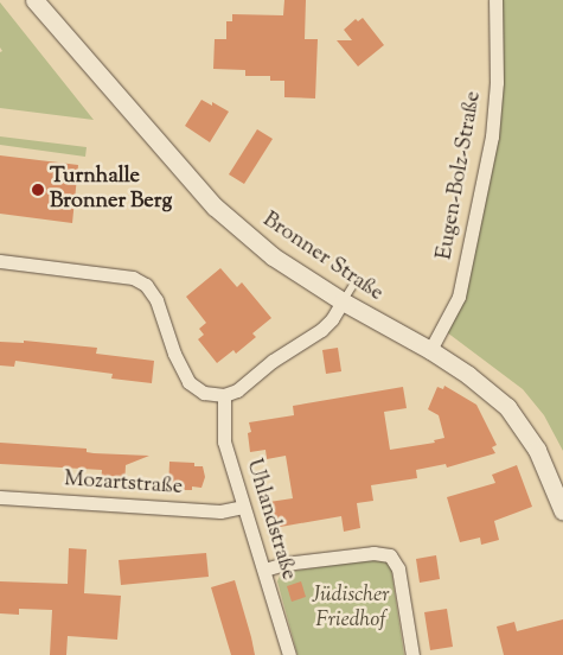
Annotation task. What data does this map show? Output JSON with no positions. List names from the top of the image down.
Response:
{
  "streets": {
    "street": [
      "Eugen-Bolz-Straße",
      "Bronner Straße",
      "Mozartstraße",
      "Uhlandstraße"
    ]
  },
  "crossings": [
    ["Eugen-Bolz-Straße", "Bronner Straße"],
    ["Mozartstraße", "Uhlandstraße"]
  ],
  "parks": ["Jüdischer Friedhof"],
  "places": ["Turnhalle Bronner Berg"]
}
